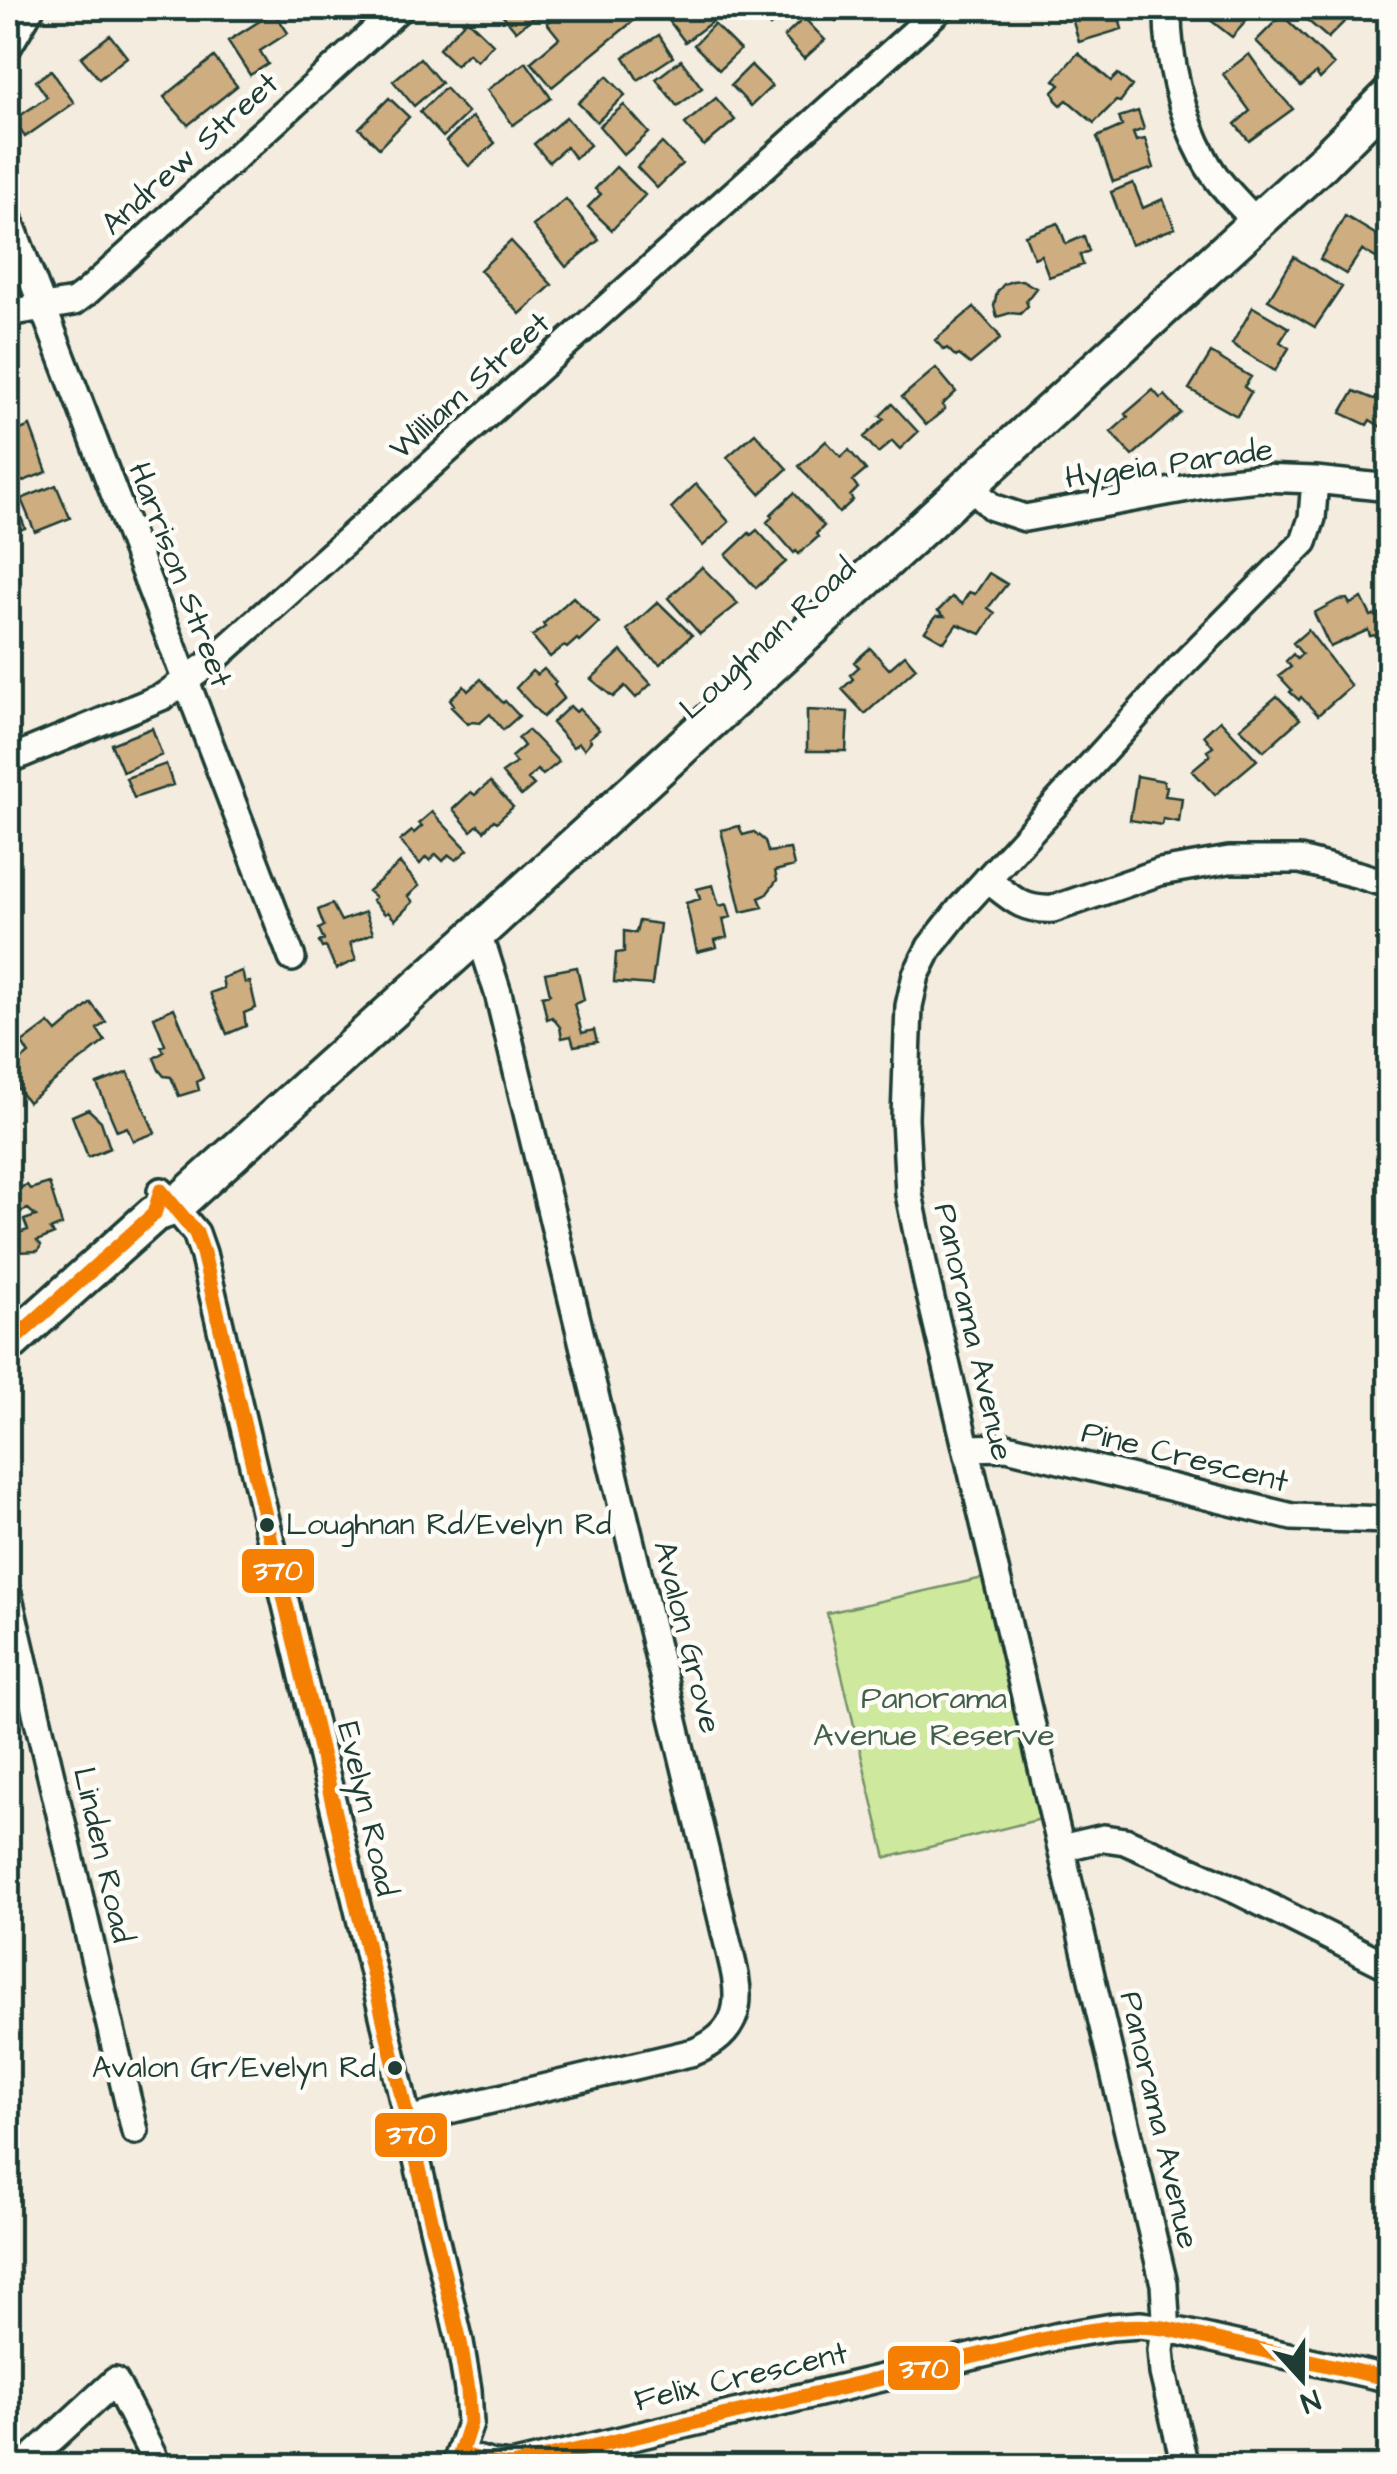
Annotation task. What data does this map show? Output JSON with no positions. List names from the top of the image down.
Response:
{
  "streets": {
    "main road": ["Loughnan Road"],
    "street": [
      "Andrew Street",
      "William Street",
      "Hygeia Parade",
      "Harrison Street",
      "Panorama Avenue",
      "Pine Crescent",
      "Avalon Grove",
      "Evelyn Road",
      "Linden Road",
      "Felix Crescent"
    ]
  },
  "crossings": [
    ["Andrew Street", "Harrison Street"],
    ["William Street", "Harrison Street"],
    ["Hygeia Parade", "Loughnan Road"],
    ["Hygeia Parade", "Panorama Avenue"],
    ["Loughnan Road", "Avalon Grove"],
    ["Loughnan Road", "Evelyn Road"],
    ["Panorama Avenue", "Pine Crescent"],
    ["Panorama Avenue", "Felix Crescent"],
    ["Avalon Grove", "Evelyn Road"],
    ["Evelyn Road", "Felix Crescent"]
  ],
  "parks": ["Panorama Avenue Reserve"],
  "places": ["Loughnan Rd/Evelyn Rd", "Avalon Gr/Evelyn Rd"],
  "lines": ["transit line 370"],
  "north": "bottom"
}
